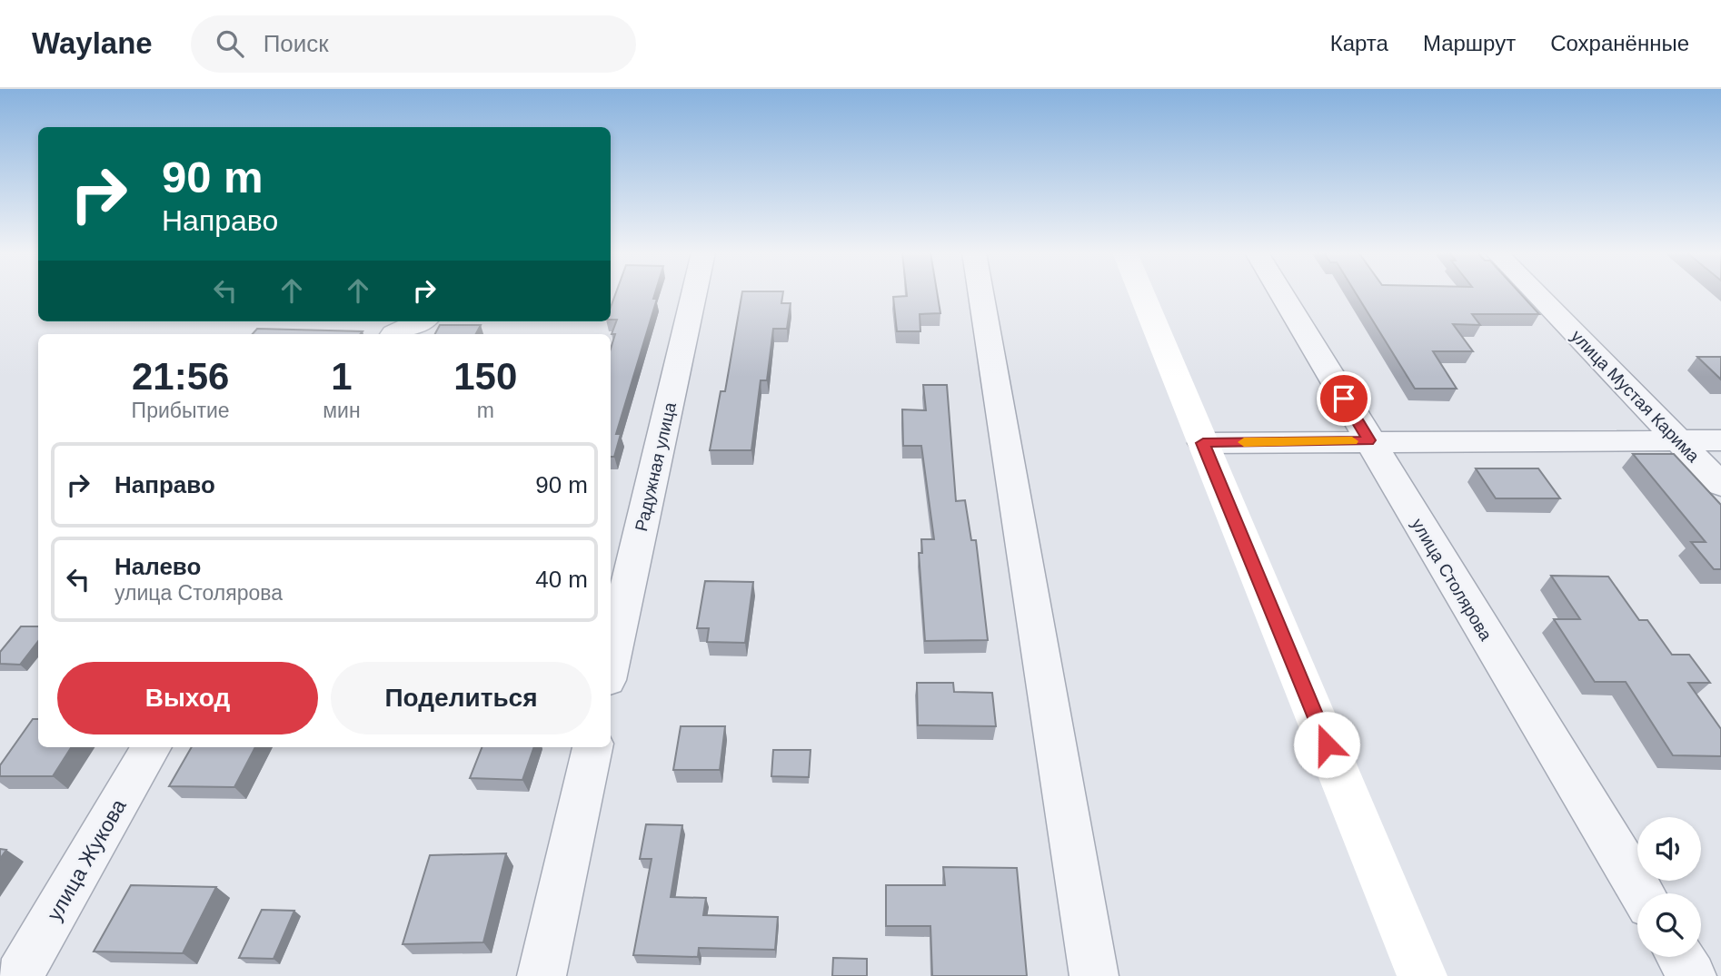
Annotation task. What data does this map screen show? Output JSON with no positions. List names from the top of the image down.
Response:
{
  "streets": {
    "street": [
      "улица Мустая Карима",
      "Радужная улица",
      "улица Столярова",
      "улица Жукова"
    ]
  },
  "page": {
    "header": "Waylane",
    "search": "Поиск",
    "nav": ["Карта", "Маршрут", "Сохранённые"],
    "turn": ["90 m", "Направо"],
    "eta": [
      "21:56",
      "Прибытие",
      "1",
      "мин",
      "150",
      "m"
    ],
    "list": [
      {
        "name": "Направо",
        "value": "90 m"
      },
      {
        "name": "Налево",
        "note": "улица Столярова",
        "value": "40 m"
      }
    ],
    "buttons": ["Выход", "Поделиться"]
  }
}
